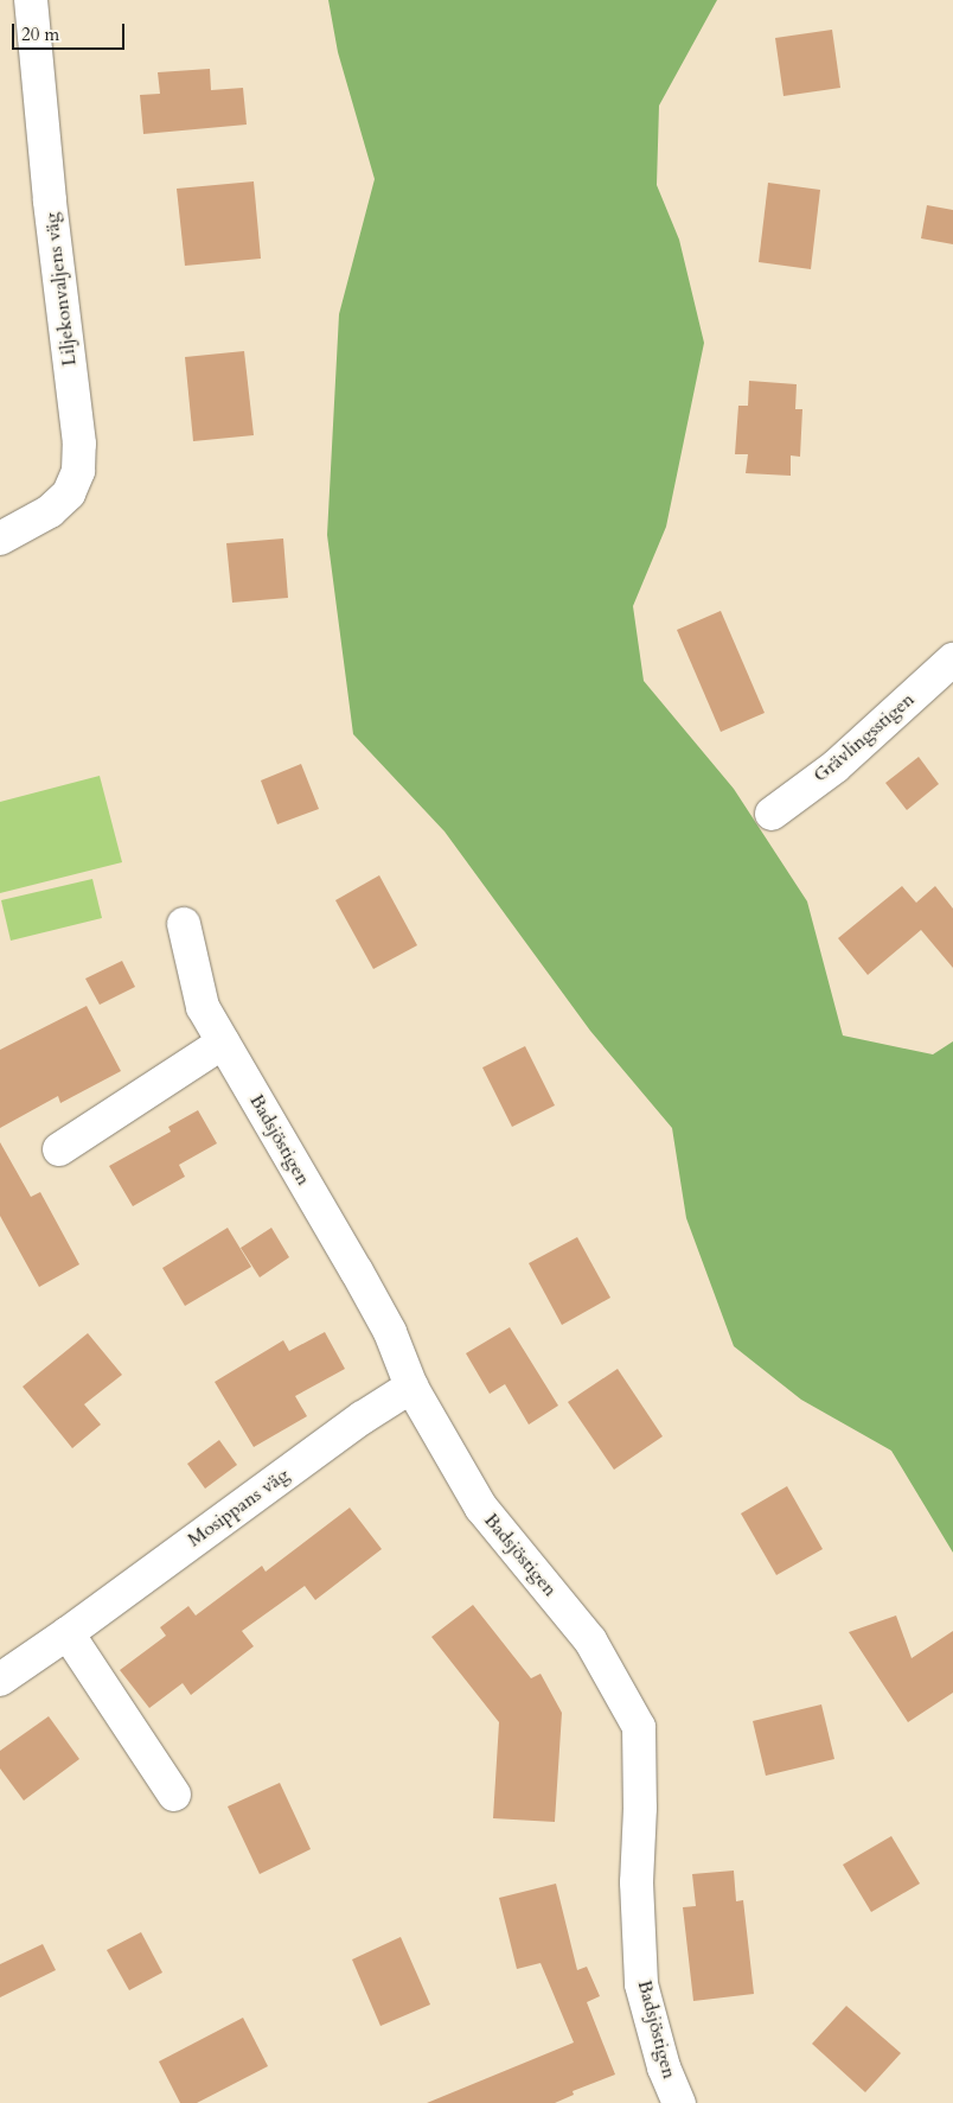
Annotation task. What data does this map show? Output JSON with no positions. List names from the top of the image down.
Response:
{
  "streets": {
    "street": [
      "Liljekonvaljens väg",
      "Grävlingsstigen",
      "Badsjöstigen",
      "Mosippans väg"
    ]
  },
  "crossings": [
    ["Badsjöstigen", "Mosippans väg"]
  ],
  "scale_bar": "20 m"
}
